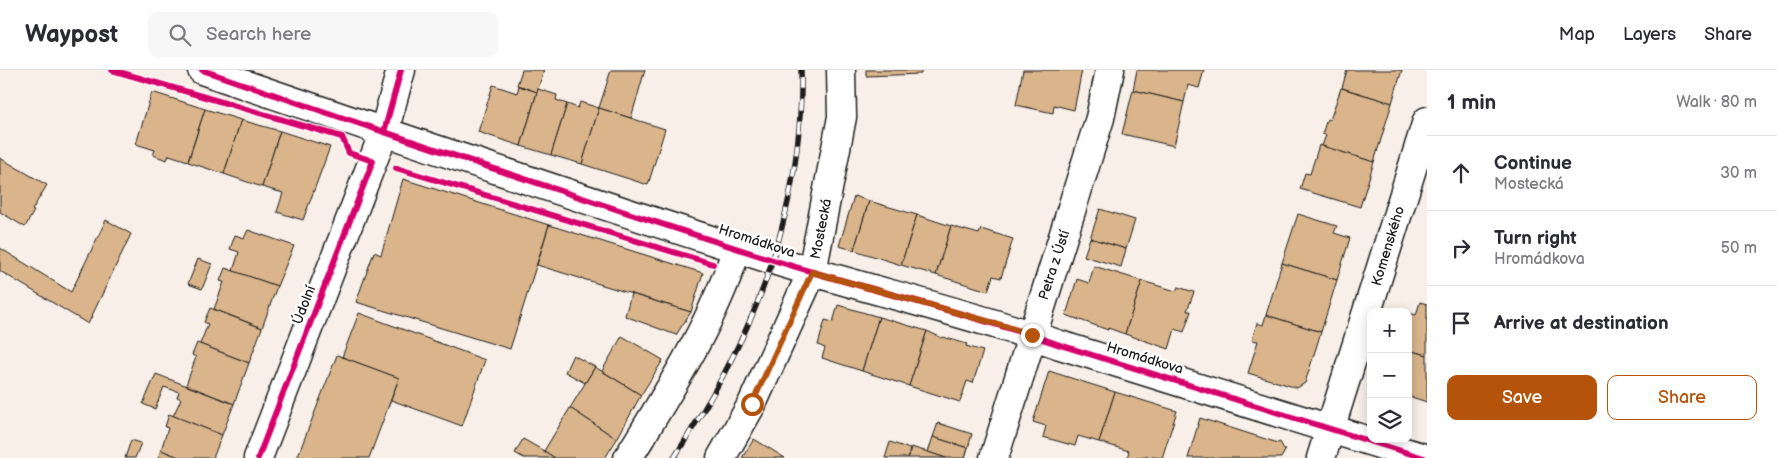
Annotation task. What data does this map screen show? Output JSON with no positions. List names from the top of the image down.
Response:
{
  "streets": {
    "street": [
      "Mostecká",
      "Hromádkova",
      "Komenského",
      "Petra z Ústí",
      "Údolní"
    ]
  },
  "crossings": [
    ["Mostecká", "Hromádkova"],
    ["Hromádkova", "Komenského"],
    ["Hromádkova", "Petra z Ústí"],
    ["Hromádkova", "Údolní"]
  ],
  "page": {
    "header": "Waypost",
    "search": "Search here",
    "nav": ["Map", "Layers", "Share"],
    "heading": ["1 min", "Walk · 80 m"],
    "list": [
      ["Continue", "Mostecká", "30 m"],
      ["Turn right", "Hromádkova", "50 m"],
      "Arrive at destination"
    ],
    "map_buttons": ["+", "−"],
    "buttons": ["Save", "Share"]
  }
}
